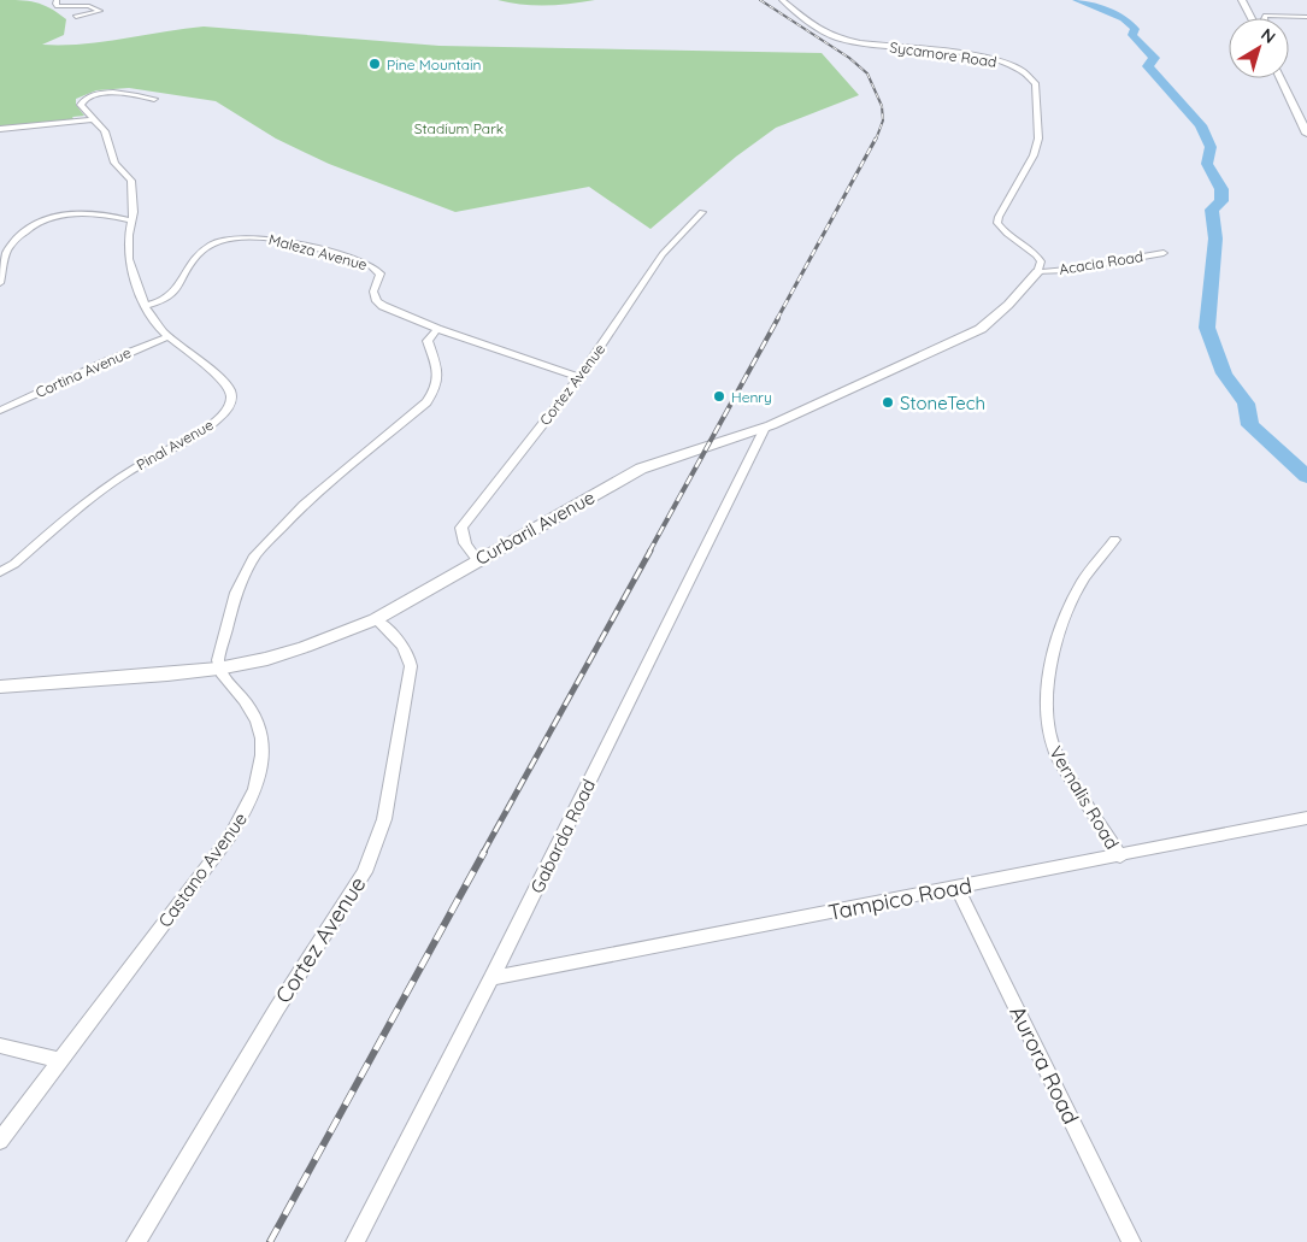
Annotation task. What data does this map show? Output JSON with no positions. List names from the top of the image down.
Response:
{
  "streets": {
    "street": [
      "Sycamore Road",
      "Maleza Avenue",
      "Acacia Road",
      "Cortina Avenue",
      "Cortez Avenue",
      "Pinal Avenue",
      "Curbaril Avenue",
      "Vernalis Road",
      "Gabarda Road",
      "Castano Avenue",
      "Tampico Road",
      "Aurora Road"
    ]
  },
  "crossings": [
    ["Sycamore Road", "Acacia Road"],
    ["Sycamore Road", "Curbaril Avenue"],
    ["Maleza Avenue", "Cortez Avenue"],
    ["Maleza Avenue", "Pinal Avenue"],
    ["Acacia Road", "Curbaril Avenue"],
    ["Cortina Avenue", "Pinal Avenue"],
    ["Cortez Avenue", "Curbaril Avenue"],
    ["Curbaril Avenue", "Gabarda Road"],
    ["Curbaril Avenue", "Castano Avenue"],
    ["Vernalis Road", "Tampico Road"],
    ["Gabarda Road", "Tampico Road"],
    ["Tampico Road", "Aurora Road"]
  ],
  "parks": ["Stadium Park"],
  "places": ["Pine Mountain", "Henry", "StoneTech"],
  "north": "top right"
}
